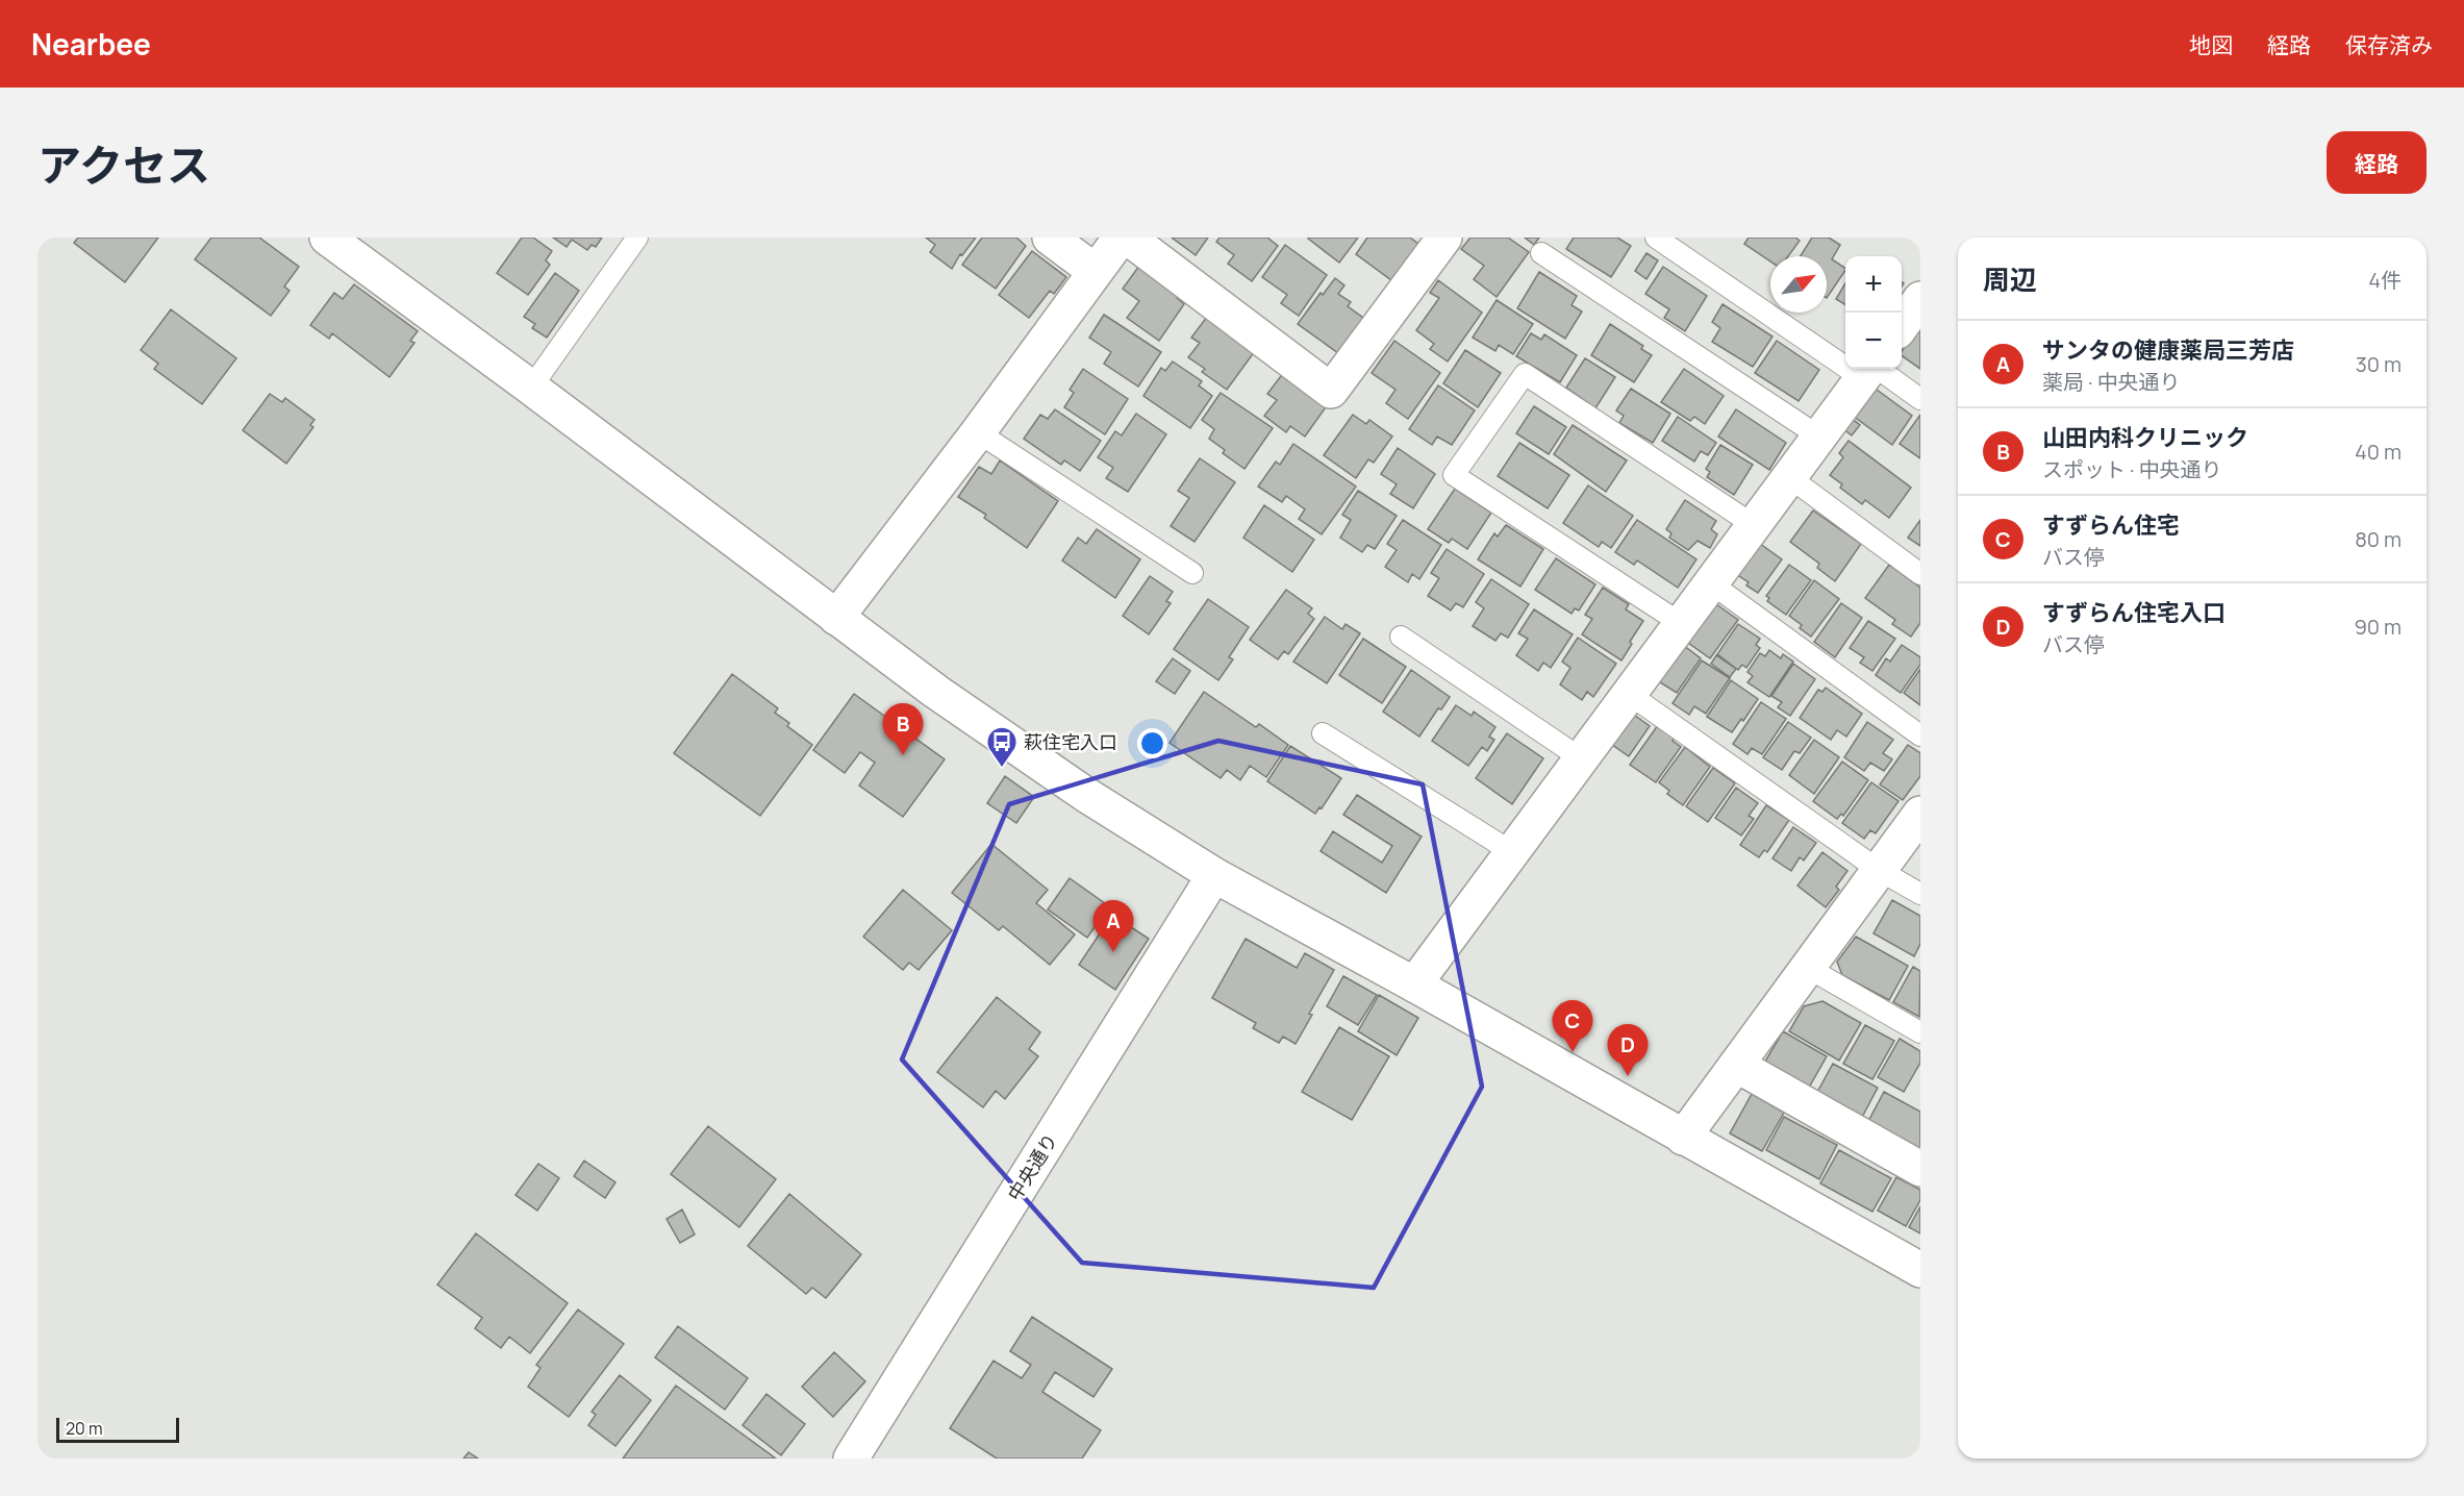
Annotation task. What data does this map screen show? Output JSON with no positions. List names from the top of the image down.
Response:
{
  "streets": {
    "street": ["中央通り"]
  },
  "places": {
    "bus stop": ["萩住宅入口"]
  },
  "scale_bar": "20 m",
  "north": "top right",
  "page": {
    "header": "Nearbee",
    "nav": ["地図", "経路", "保存済み"],
    "title": "アクセス",
    "buttons": "経路",
    "heading": ["周辺", "4件"],
    "map_buttons": ["+", "−"],
    "list": [
      {
        "mark": "A",
        "name": "サンタの健康薬局三芳店",
        "note": "薬局 · 中央通り",
        "value": "30 m"
      },
      {
        "mark": "B",
        "name": "山田内科クリニック",
        "note": "スポット · 中央通り",
        "value": "40 m"
      },
      {
        "mark": "C",
        "name": "すずらん住宅",
        "note": "バス停",
        "value": "80 m"
      },
      {
        "mark": "D",
        "name": "すずらん住宅入口",
        "note": "バス停",
        "value": "90 m"
      }
    ],
    "pins": [
      "B",
      "A",
      "C",
      "D"
    ],
    "scale": "20 m"
  }
}
